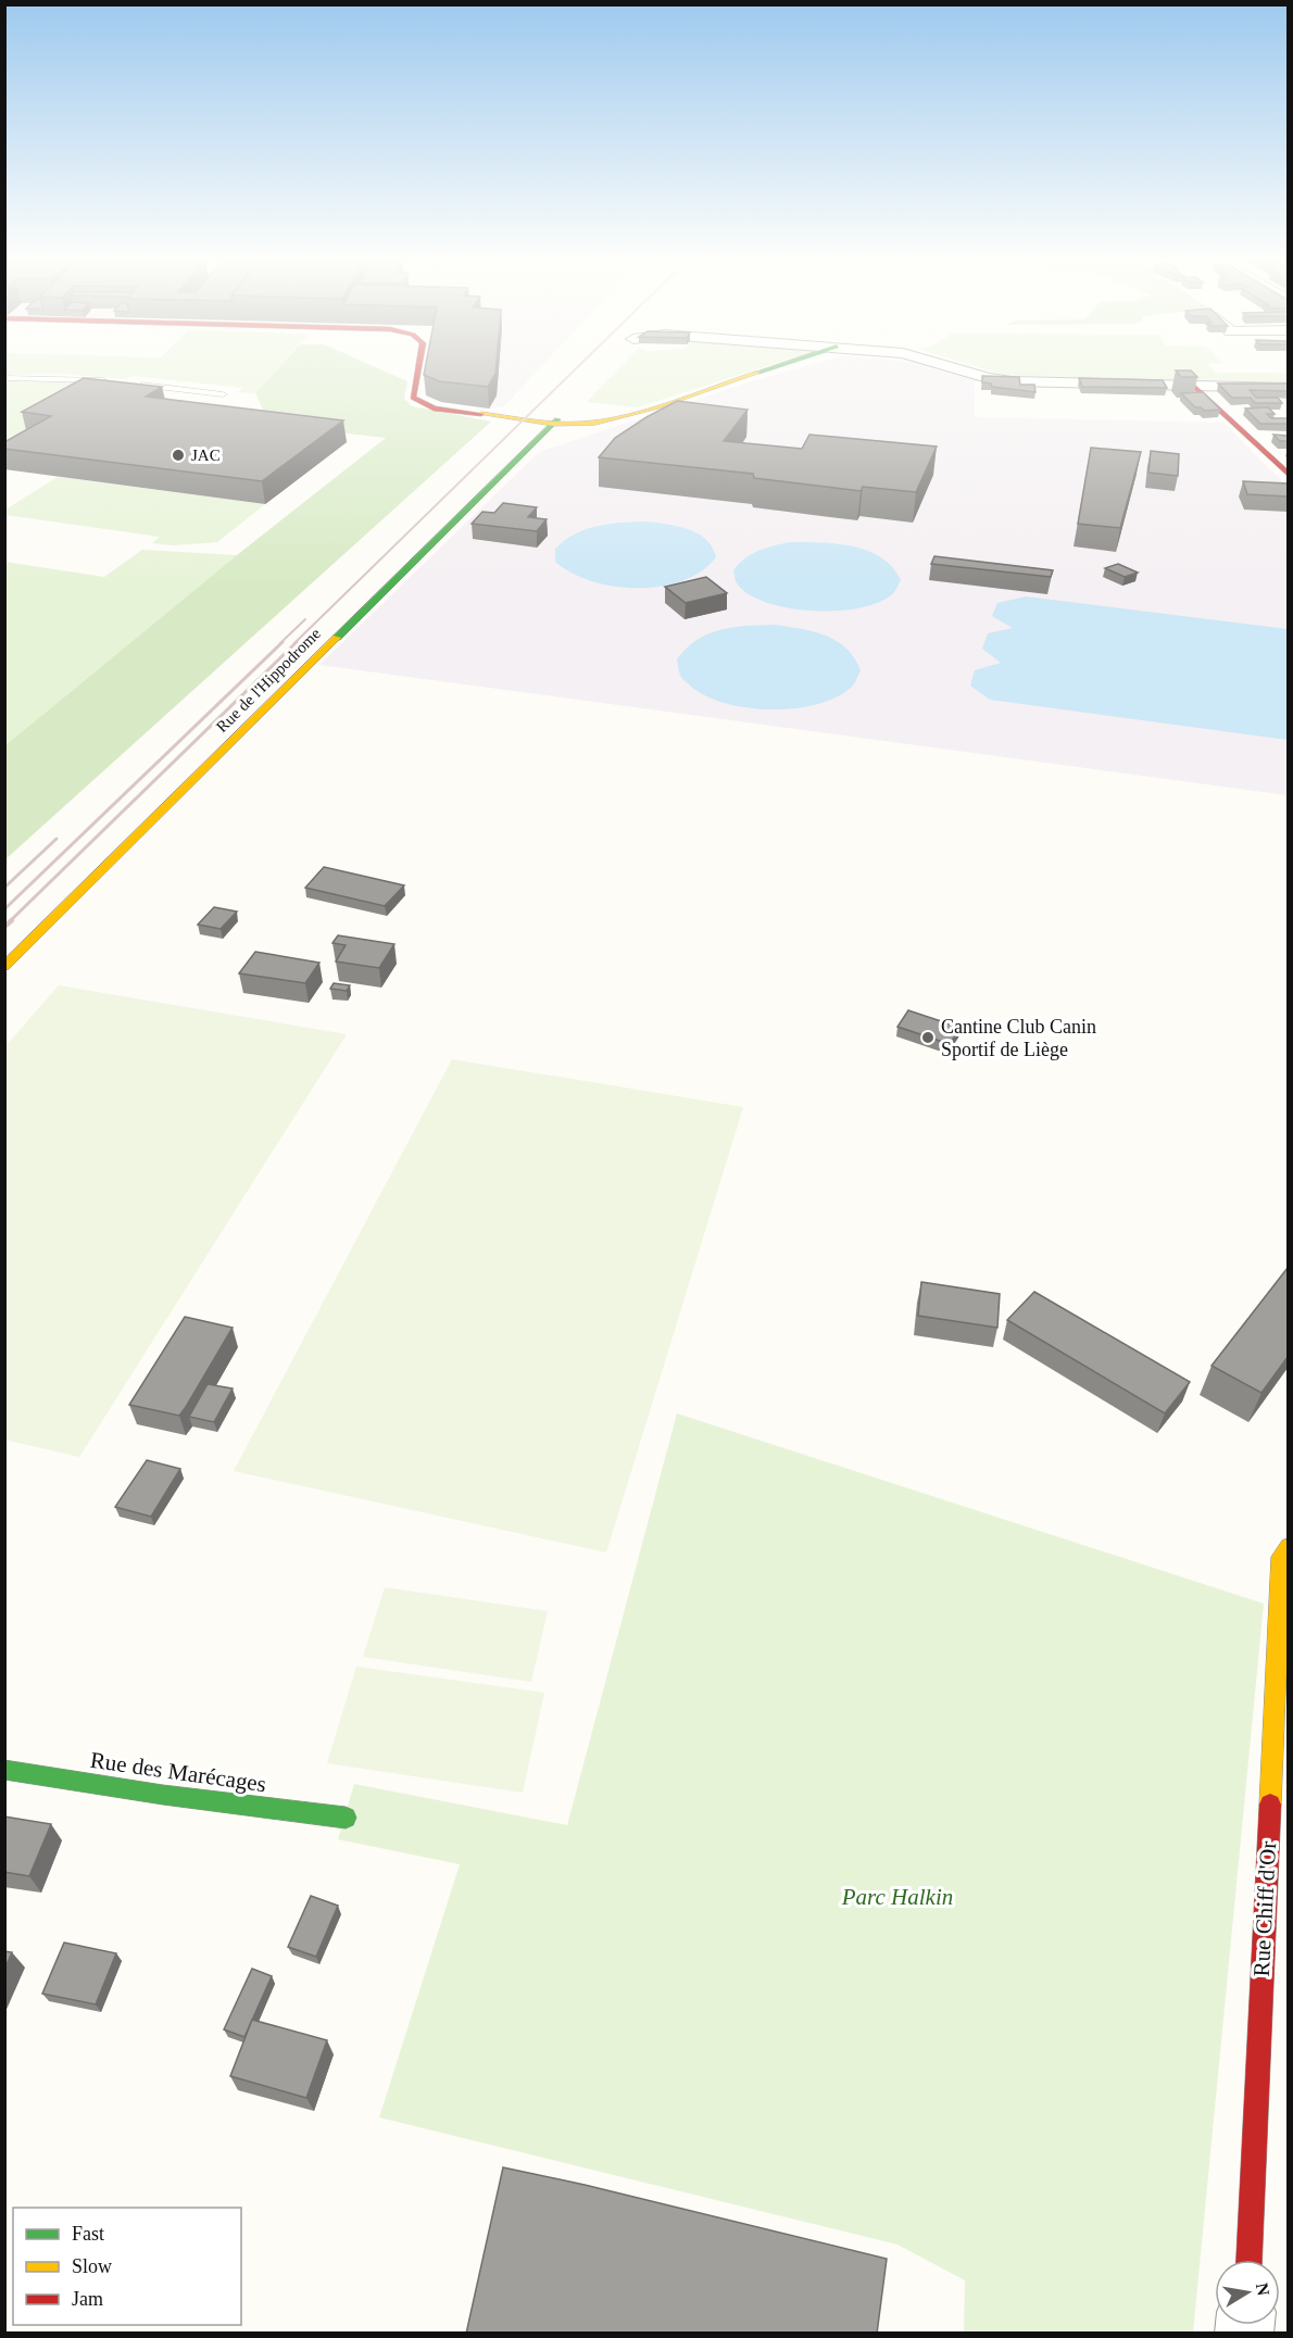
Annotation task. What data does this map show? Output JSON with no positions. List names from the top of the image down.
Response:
{
  "streets": {
    "street": ["Rue de l'Hippodrome", "Rue des Marécages", "Rue Chiff d'Or"]
  },
  "parks": ["Parc Halkin"],
  "places": ["JAC", "Cantine Club Canin Sportif de Liège"],
  "legend": ["Fast", "Slow", "Jam"],
  "north": "right"
}
